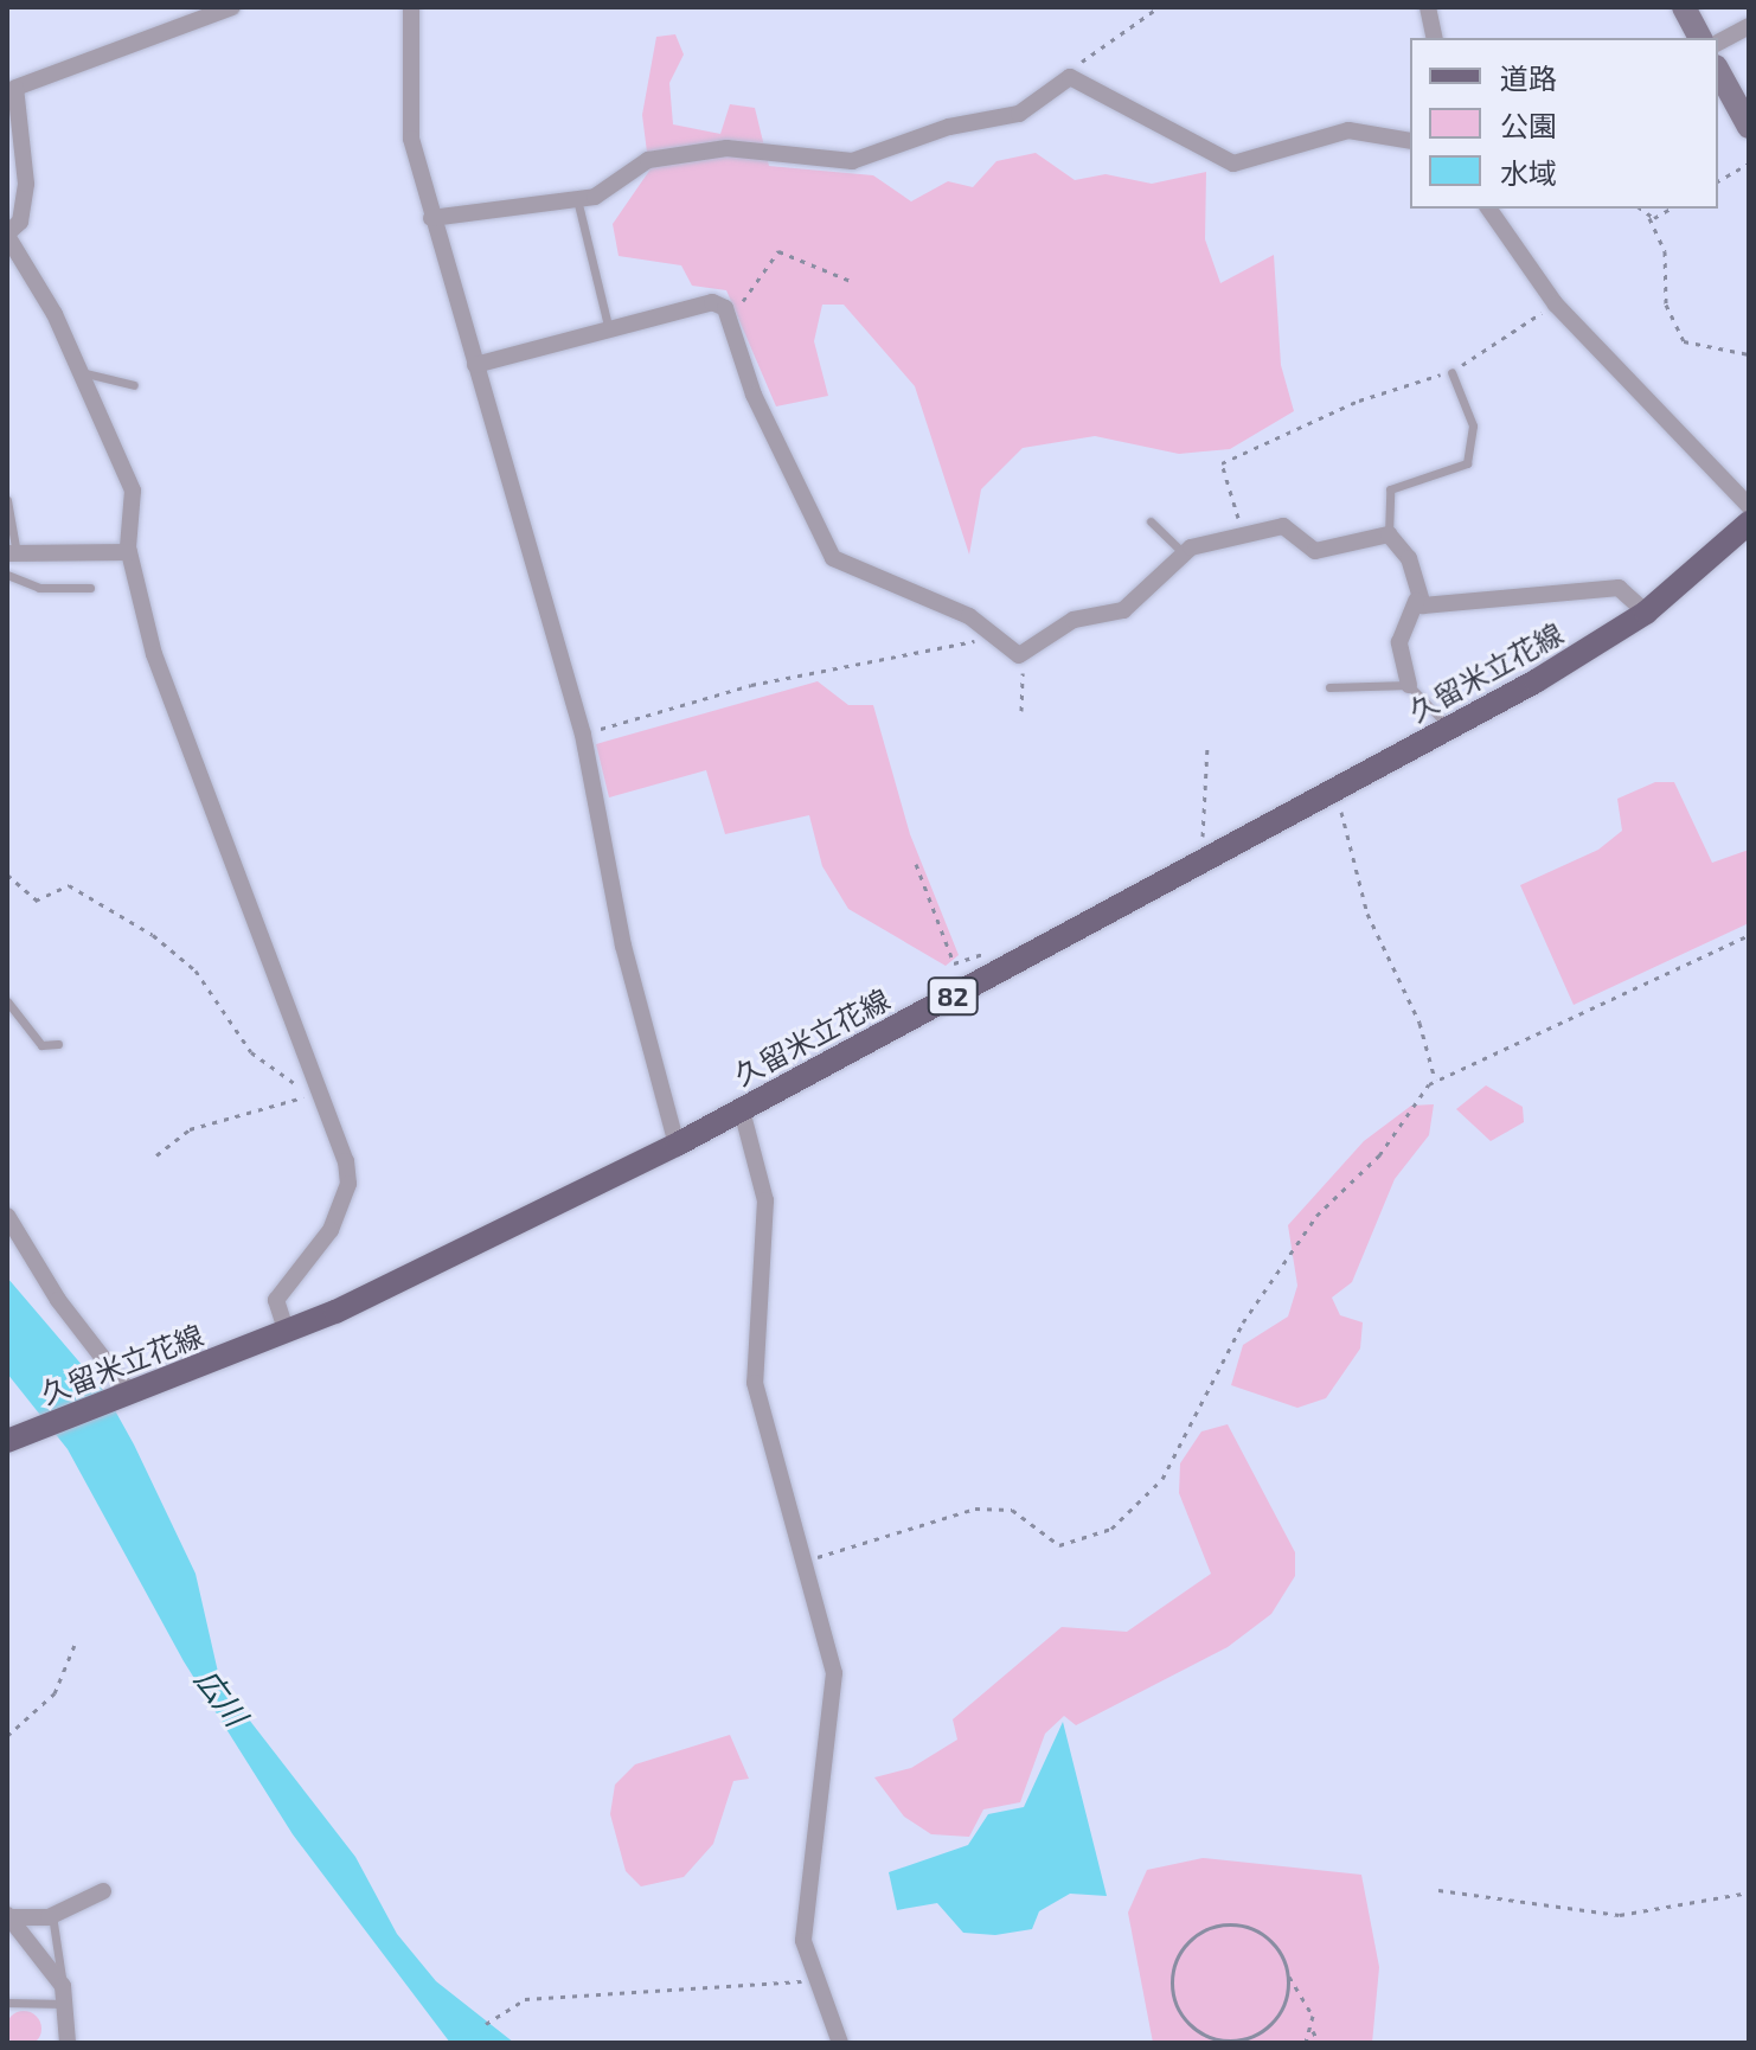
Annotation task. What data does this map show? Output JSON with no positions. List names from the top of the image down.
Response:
{
  "streets": {
    "main road": ["久留米立花線", "82"]
  },
  "water": ["広川"],
  "legend": ["道路", "公園", "水域"]
}
